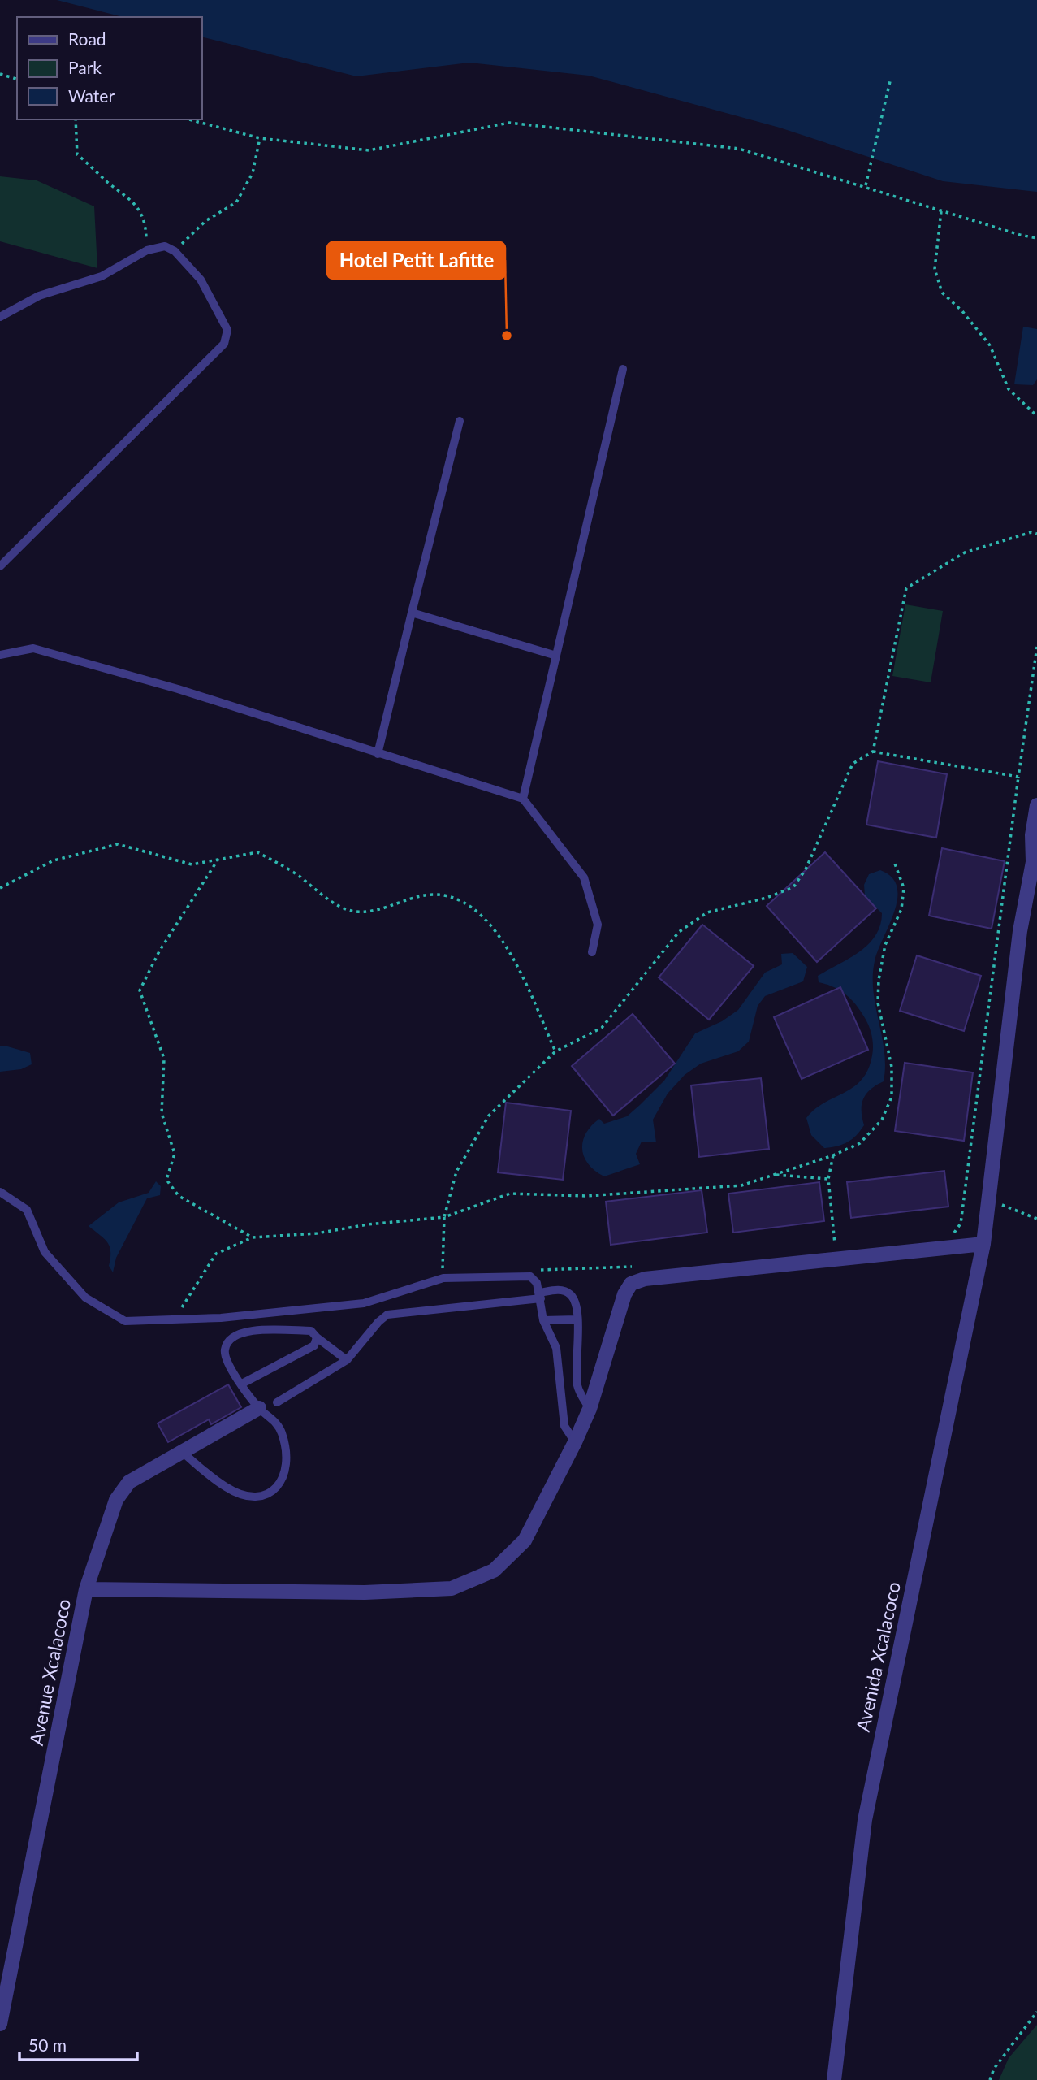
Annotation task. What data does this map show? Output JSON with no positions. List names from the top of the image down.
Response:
{
  "streets": {
    "street": ["Avenida Xcalacoco", "Avenue Xcalacoco"]
  },
  "places": ["Hotel Petit Lafitte"],
  "legend": ["Road", "Park", "Water"],
  "scale_bar": "50 m"
}
